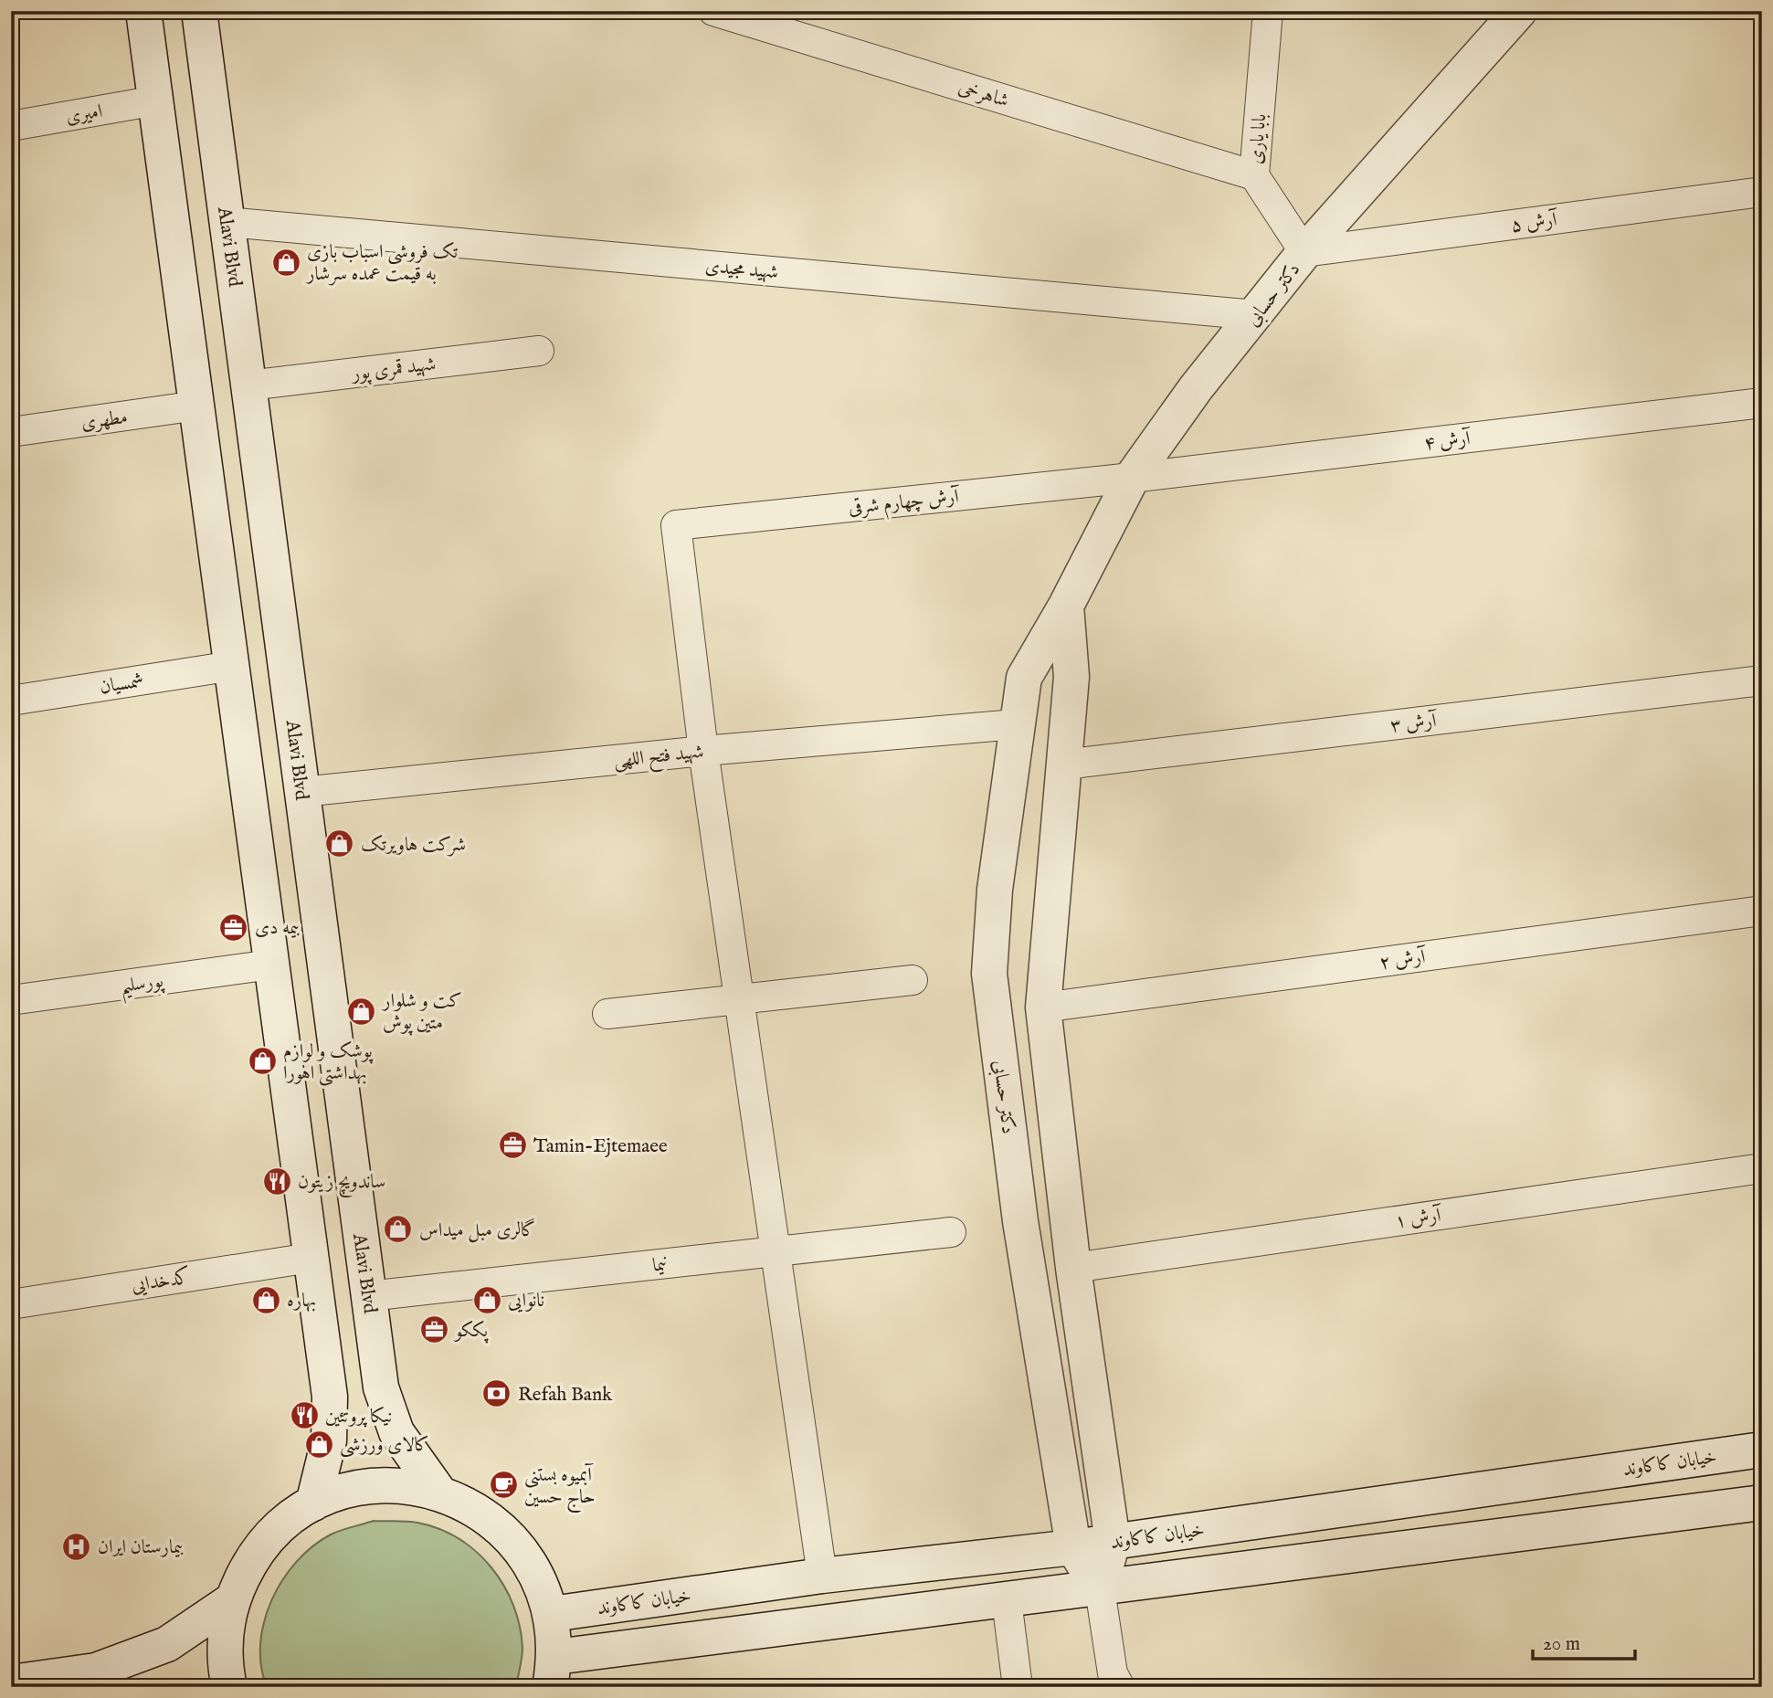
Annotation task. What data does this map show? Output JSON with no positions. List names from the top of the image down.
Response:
{
  "streets": {
    "main road": ["Alavi Blvd", "دکتر حسابی", "خیابان کاکاوند"],
    "street": [
      "شاهرخی",
      "امیری",
      "بابا یاری",
      "آرش ۵",
      "شهید مجیدی",
      "شهید قمری پور",
      "مطهری",
      "آرش ۴",
      "آرش چهارم شرقی",
      "شمسیان",
      "آرش ۳",
      "شهید فتح اللهی",
      "آرش ۲",
      "پورسلیم",
      "آرش ۱",
      "نیما",
      "کدخدایی"
    ]
  },
  "crossings": [
    ["شاهرخی", "بابا یاری"],
    ["بابا یاری", "آرش ۵"],
    ["بابا یاری", "دکتر حسابی"],
    ["آرش ۵", "دکتر حسابی"],
    ["Alavi Blvd", "شهید مجیدی"],
    ["Alavi Blvd", "شهید قمری پور"],
    ["Alavi Blvd", "شهید فتح اللهی"],
    ["Alavi Blvd", "نیما"],
    ["شهید مجیدی", "دکتر حسابی"],
    ["دکتر حسابی", "آرش ۴"],
    ["دکتر حسابی", "آرش چهارم شرقی"],
    ["دکتر حسابی", "آرش ۳"],
    ["دکتر حسابی", "شهید فتح اللهی"],
    ["دکتر حسابی", "آرش ۲"],
    ["دکتر حسابی", "آرش ۱"],
    ["دکتر حسابی", "خیابان کاکاوند"],
    ["آرش ۴", "آرش چهارم شرقی"],
    ["آرش چهارم شرقی", "شهید فتح اللهی"]
  ],
  "places": {
    "shop": [
      "تک فروشی اسباب بازی به قیمت عمده سرشار",
      "شرکت هاویرتک",
      "کت و شلوار متین پوش",
      "پوشک و لوازم بهداشتی اهورا",
      "گالری مبل میداس",
      "بهاره",
      "نانوایی",
      "کالای ورزشی"
    ],
    "office": ["بیمه دی", "Tamin-Ejtemaee", "پککو"],
    "restaurant": ["ساندویچ زیتون", "نیکا پروتئین"],
    "bank": ["Refah Bank"],
    "cafe": ["آبمیوه بستنی حاج حسین"],
    "hospital": ["بیمارستان ایران"]
  },
  "scale_bar": "20 m"
}
